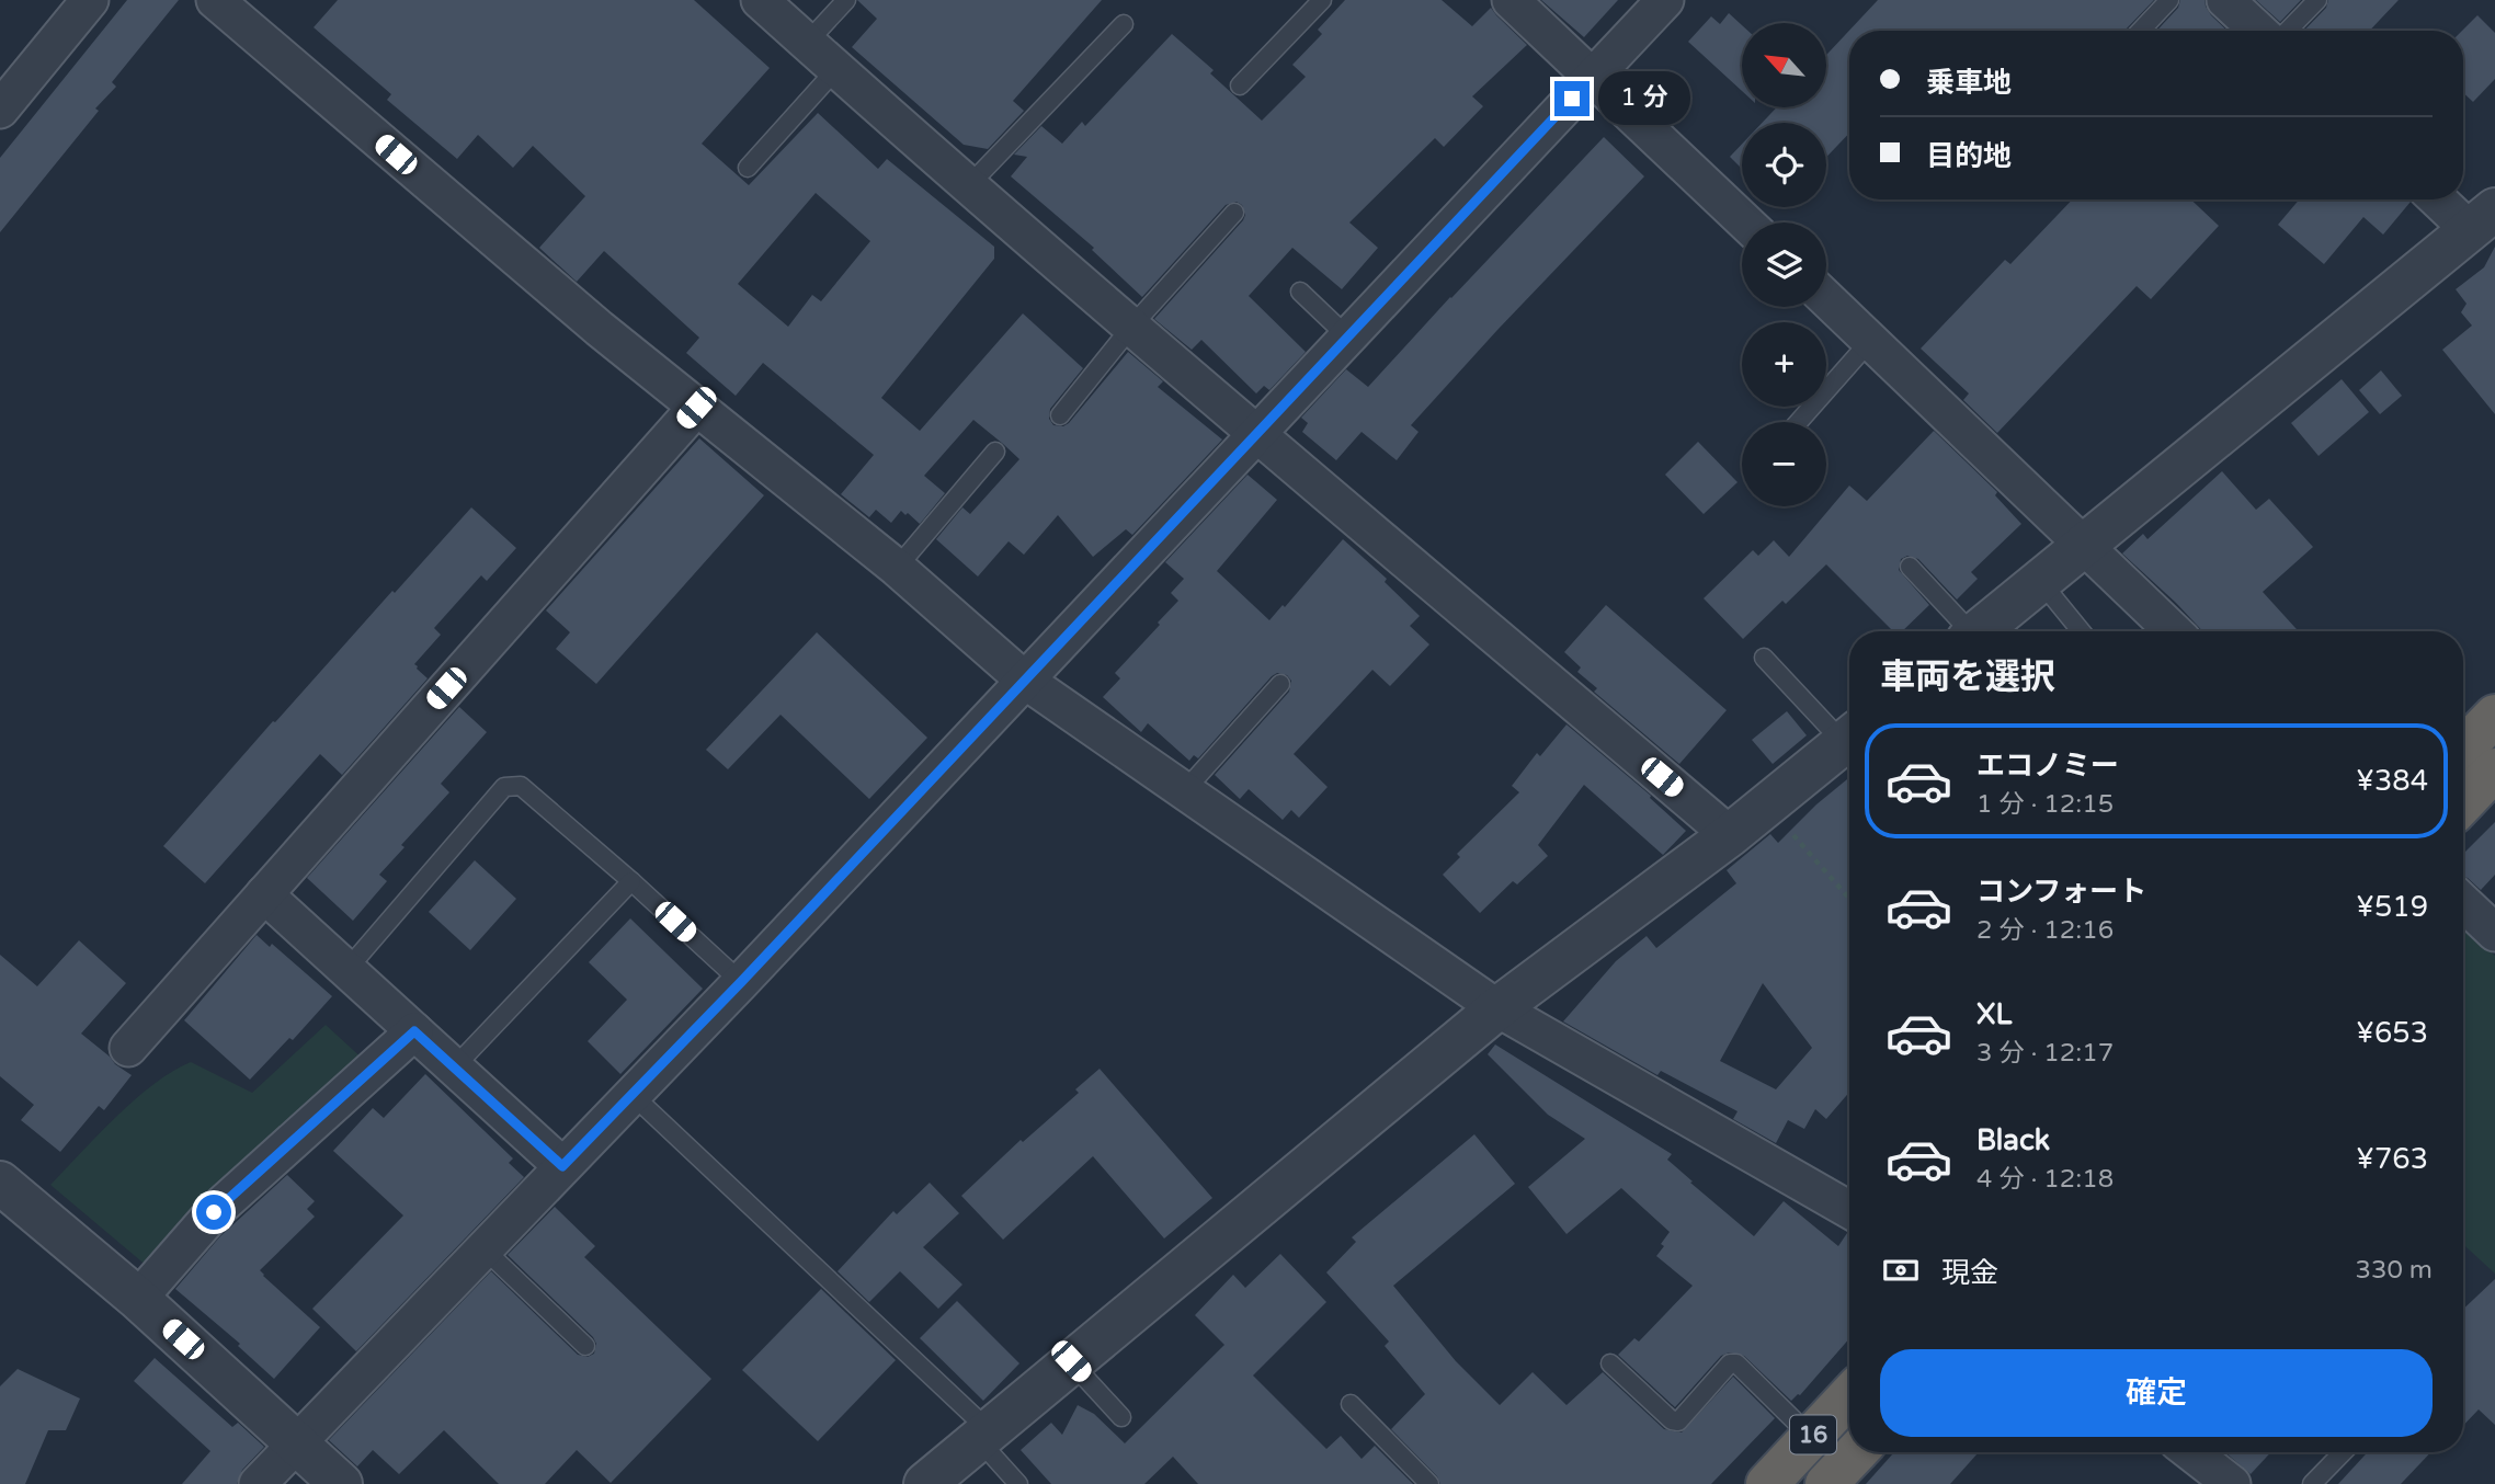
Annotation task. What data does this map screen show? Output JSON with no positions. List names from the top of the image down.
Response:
{
  "streets": {
    "highway": ["16"]
  },
  "north": "top left",
  "page": {
    "map_buttons": ["+", "−"],
    "banner": ["乗車地", "目的地"],
    "bubble": "1 分",
    "heading": "車両を選択",
    "list": [
      {
        "name": "エコノミー",
        "note": "1 分 · 12:15",
        "value": "¥384"
      },
      {
        "name": "コンフォート",
        "note": "2 分 · 12:16",
        "value": "¥519"
      },
      {
        "name": "XL",
        "note": "3 分 · 12:17",
        "value": "¥653"
      },
      {
        "name": "Black",
        "note": "4 分 · 12:18",
        "value": "¥763"
      }
    ],
    "pay": ["現金", "330 m"],
    "buttons": "確定"
  }
}
